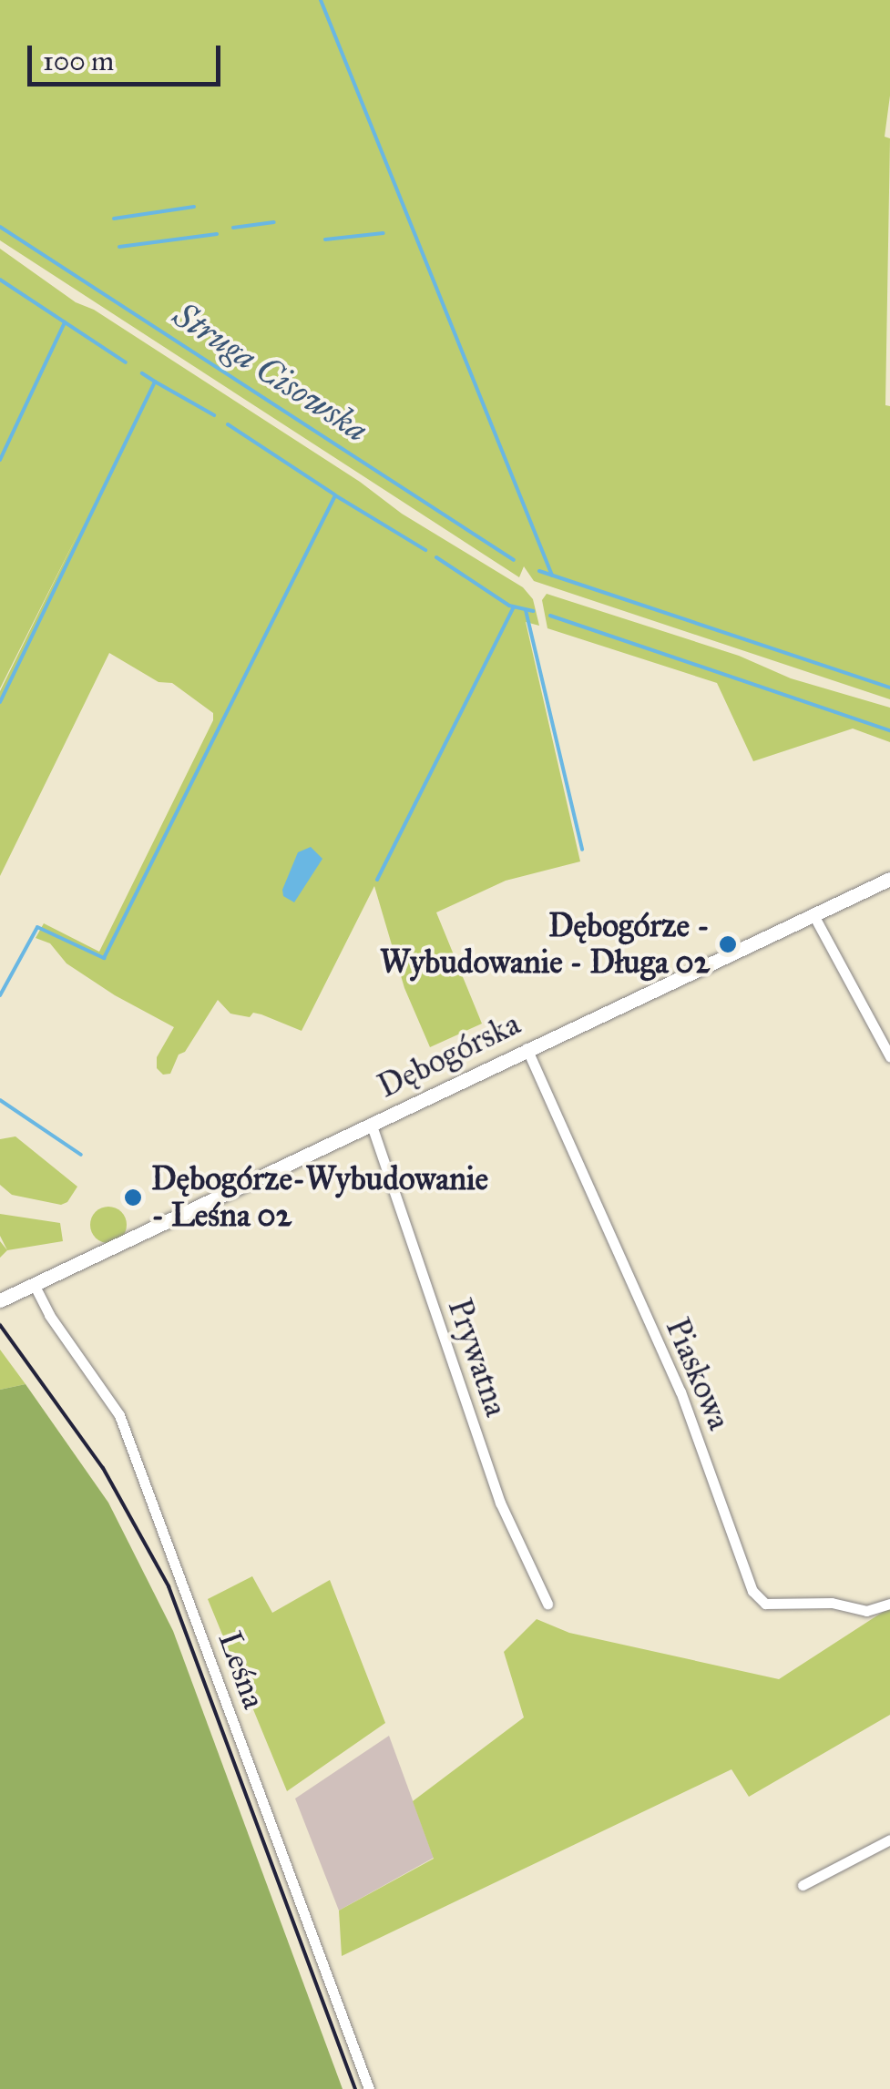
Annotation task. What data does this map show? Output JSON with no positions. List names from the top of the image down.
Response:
{
  "streets": {
    "street": [
      "Dębogórska",
      "Prywatna",
      "Piaskowa",
      "Leśna"
    ]
  },
  "crossings": [
    ["Dębogórska", "Prywatna"],
    ["Dębogórska", "Piaskowa"],
    ["Dębogórska", "Leśna"]
  ],
  "water": ["Struga Cisowska"],
  "places": ["Dębogórze - Wybudowanie - Długa 02", "Dębogórze-Wybudowanie - Leśna 02"],
  "scale_bar": "100 m"
}
